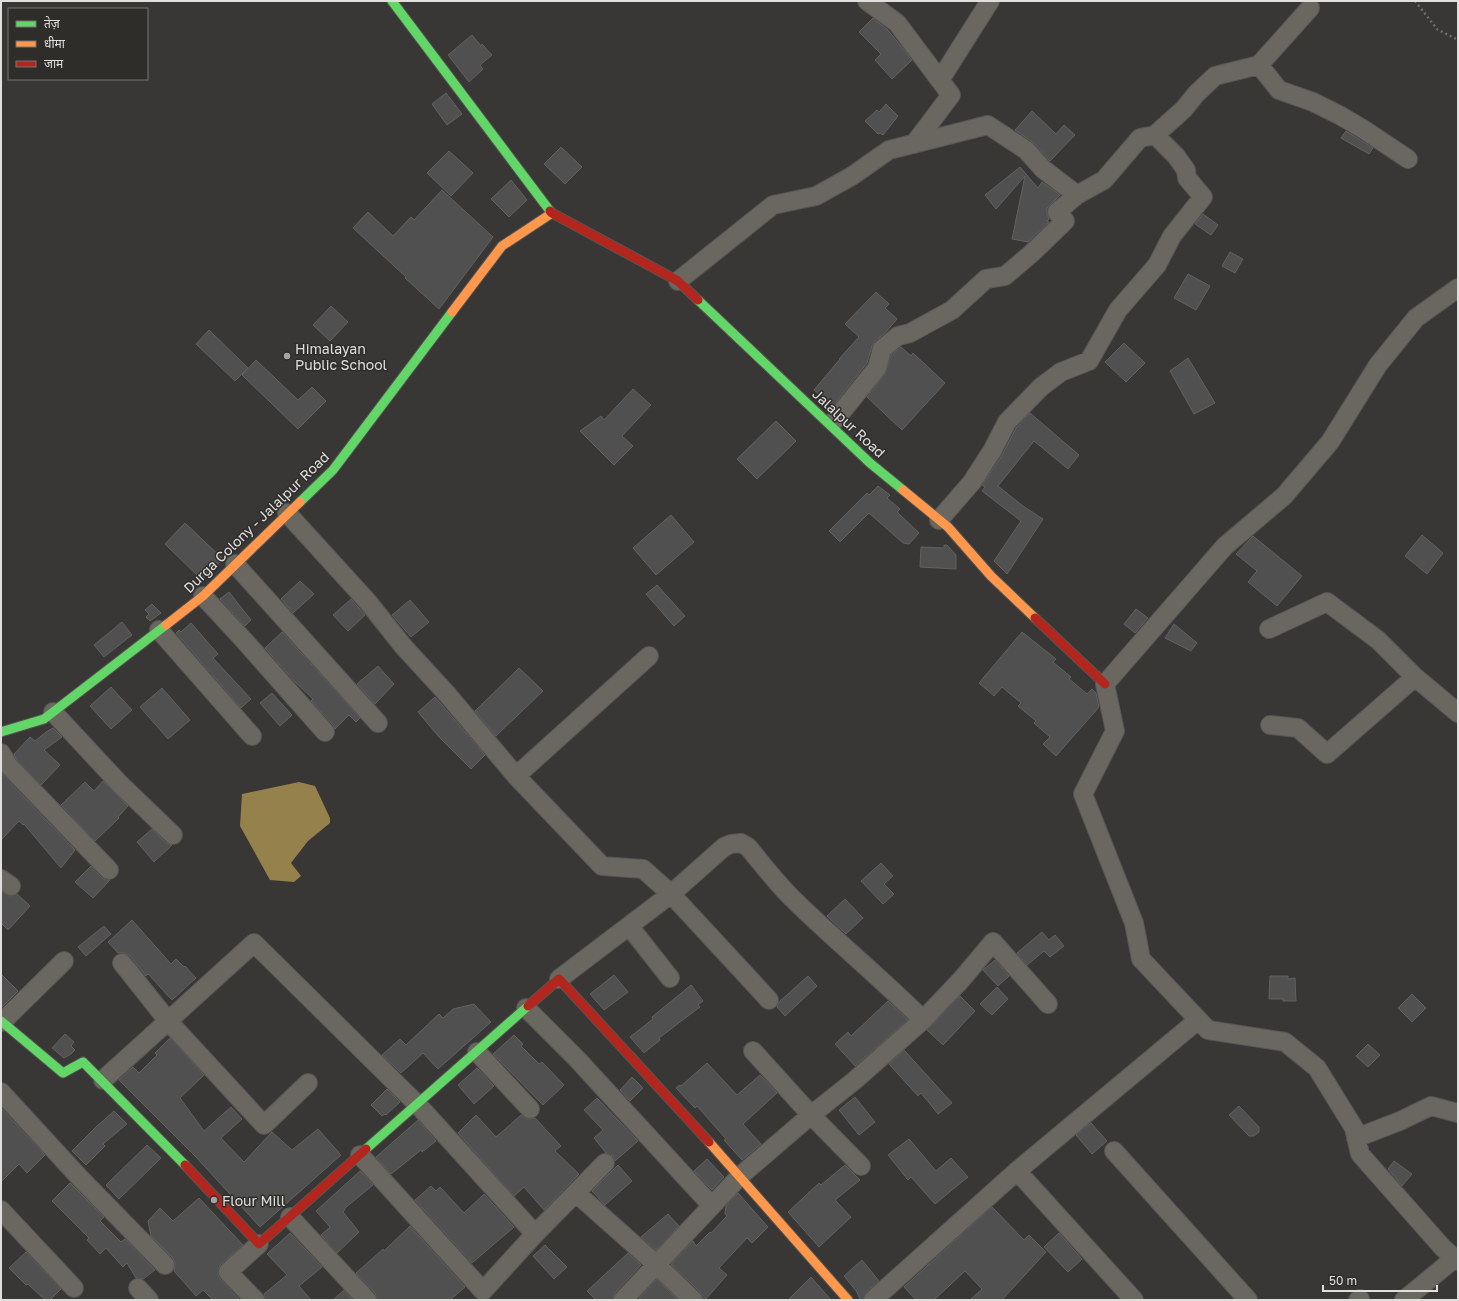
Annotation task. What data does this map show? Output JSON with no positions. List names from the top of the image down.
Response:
{
  "streets": {
    "street": ["Jalalpur Road", "Durga Colony - Jalalpur Road"]
  },
  "crossings": [
    ["Jalalpur Road", "Durga Colony - Jalalpur Road"]
  ],
  "places": ["Himalayan Public School", "Flour Mill"],
  "legend": ["तेज़", "धीमा", "जाम"],
  "scale_bar": "50 m"
}
